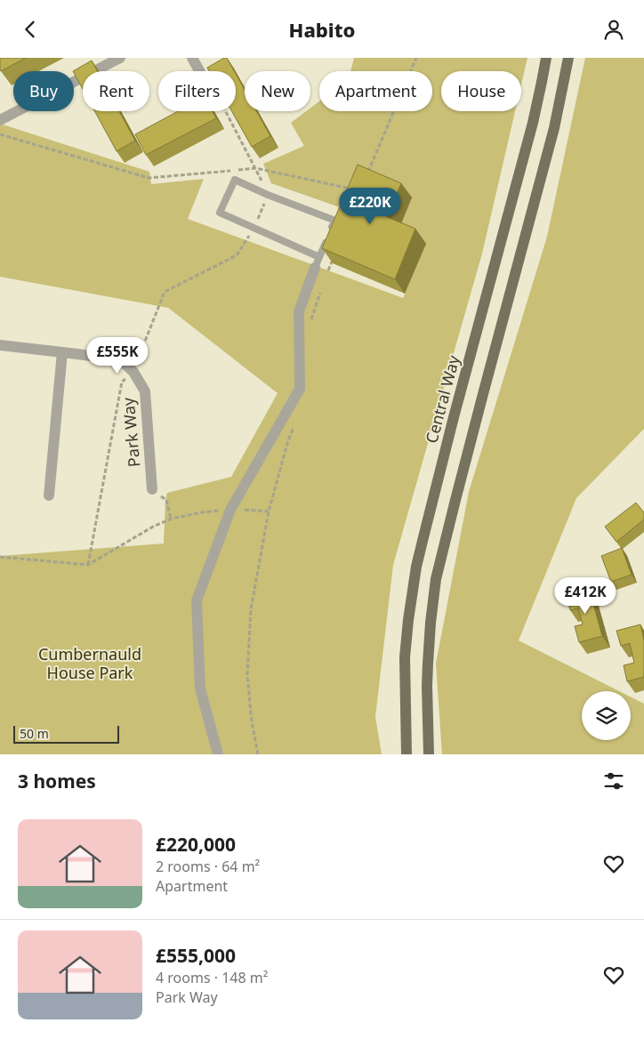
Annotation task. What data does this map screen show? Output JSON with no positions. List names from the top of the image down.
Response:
{
  "streets": {
    "main road": ["Central Way"],
    "street": ["Park Way"]
  },
  "parks": ["Cumbernauld House Park"],
  "scale_bar": "50 m",
  "page": {
    "header": "Habito",
    "chip": [
      "Buy",
      "Rent",
      "Filters",
      "New",
      "Apartment",
      "House"
    ],
    "price": ["£220K", "£555K", "£412K"],
    "scale": "50 m",
    "heading": "3 homes",
    "list": [
      {
        "name": "£220,000",
        "note": "2 rooms · 64 m² · Apartment"
      },
      {
        "name": "£555,000",
        "note": "4 rooms · 148 m² · Park Way"
      }
    ]
  }
}
